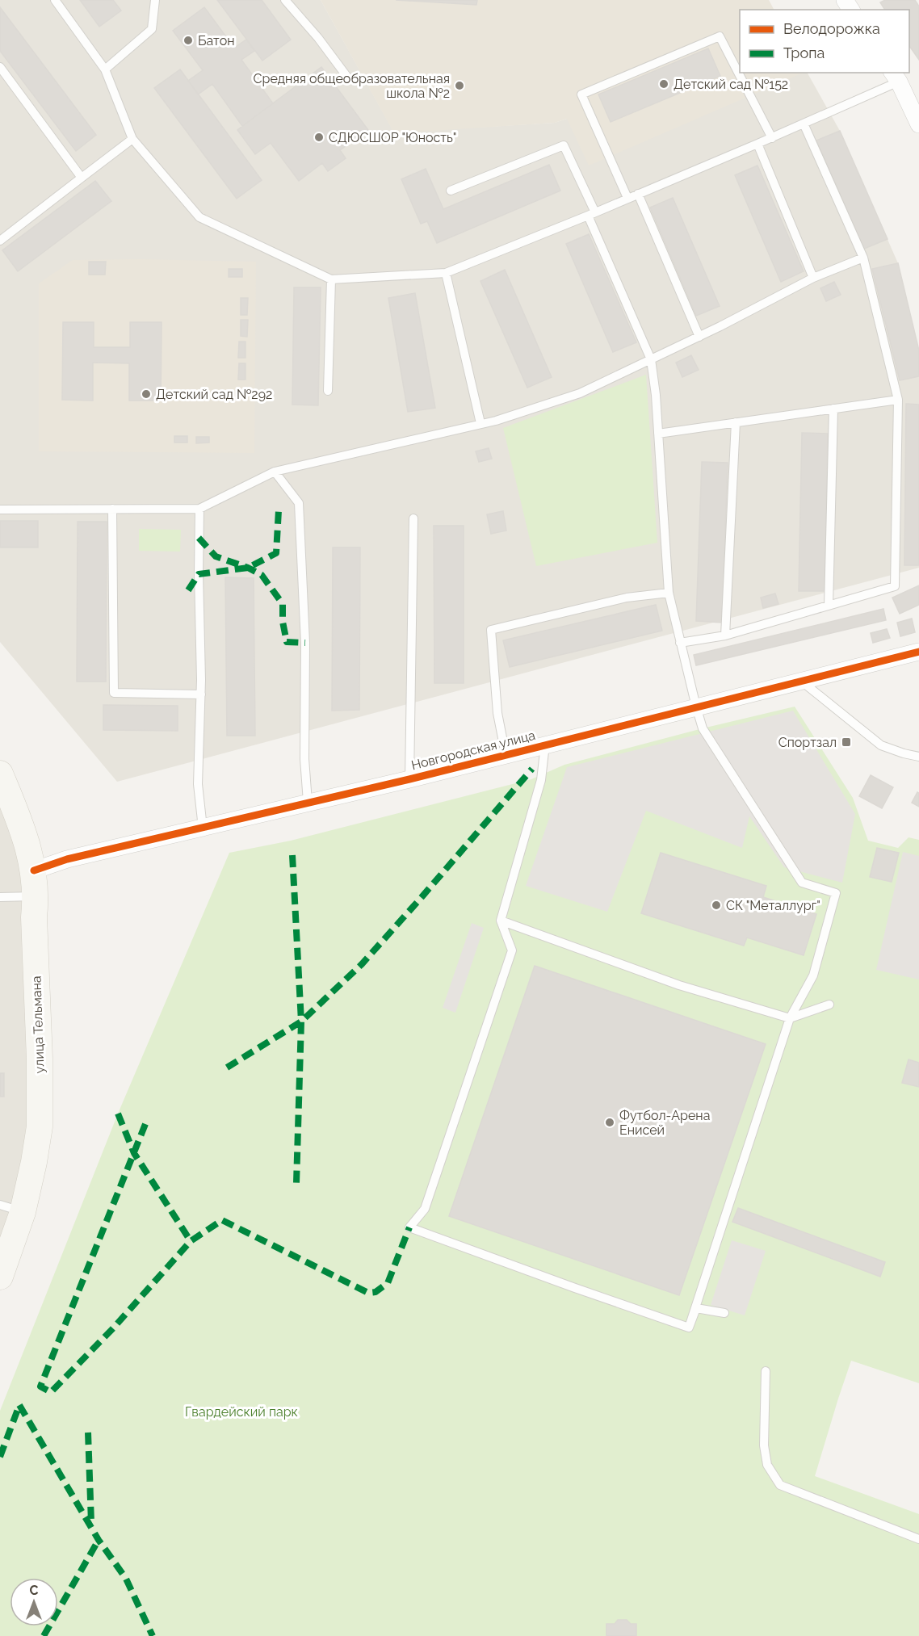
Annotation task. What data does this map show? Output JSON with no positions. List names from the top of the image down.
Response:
{
  "streets": {
    "main road": ["улица Тельмана"],
    "street": ["Новгородская улица"]
  },
  "crossings": [
    ["Новгородская улица", "улица Тельмана"]
  ],
  "parks": ["Гвардейский парк"],
  "places": {
    "other": [
      "Батон",
      "Детский сад №152",
      "Средняя общеобразовательная школа №2",
      "СДЮСШОР \"Юность\"",
      "Детский сад №292",
      "СК \"Металлург\"",
      "Футбол-Арена Енисей"
    ],
    "transit": ["Спортзал"]
  },
  "legend": ["Велодорожка", "Тропа"],
  "north": "top"
}
